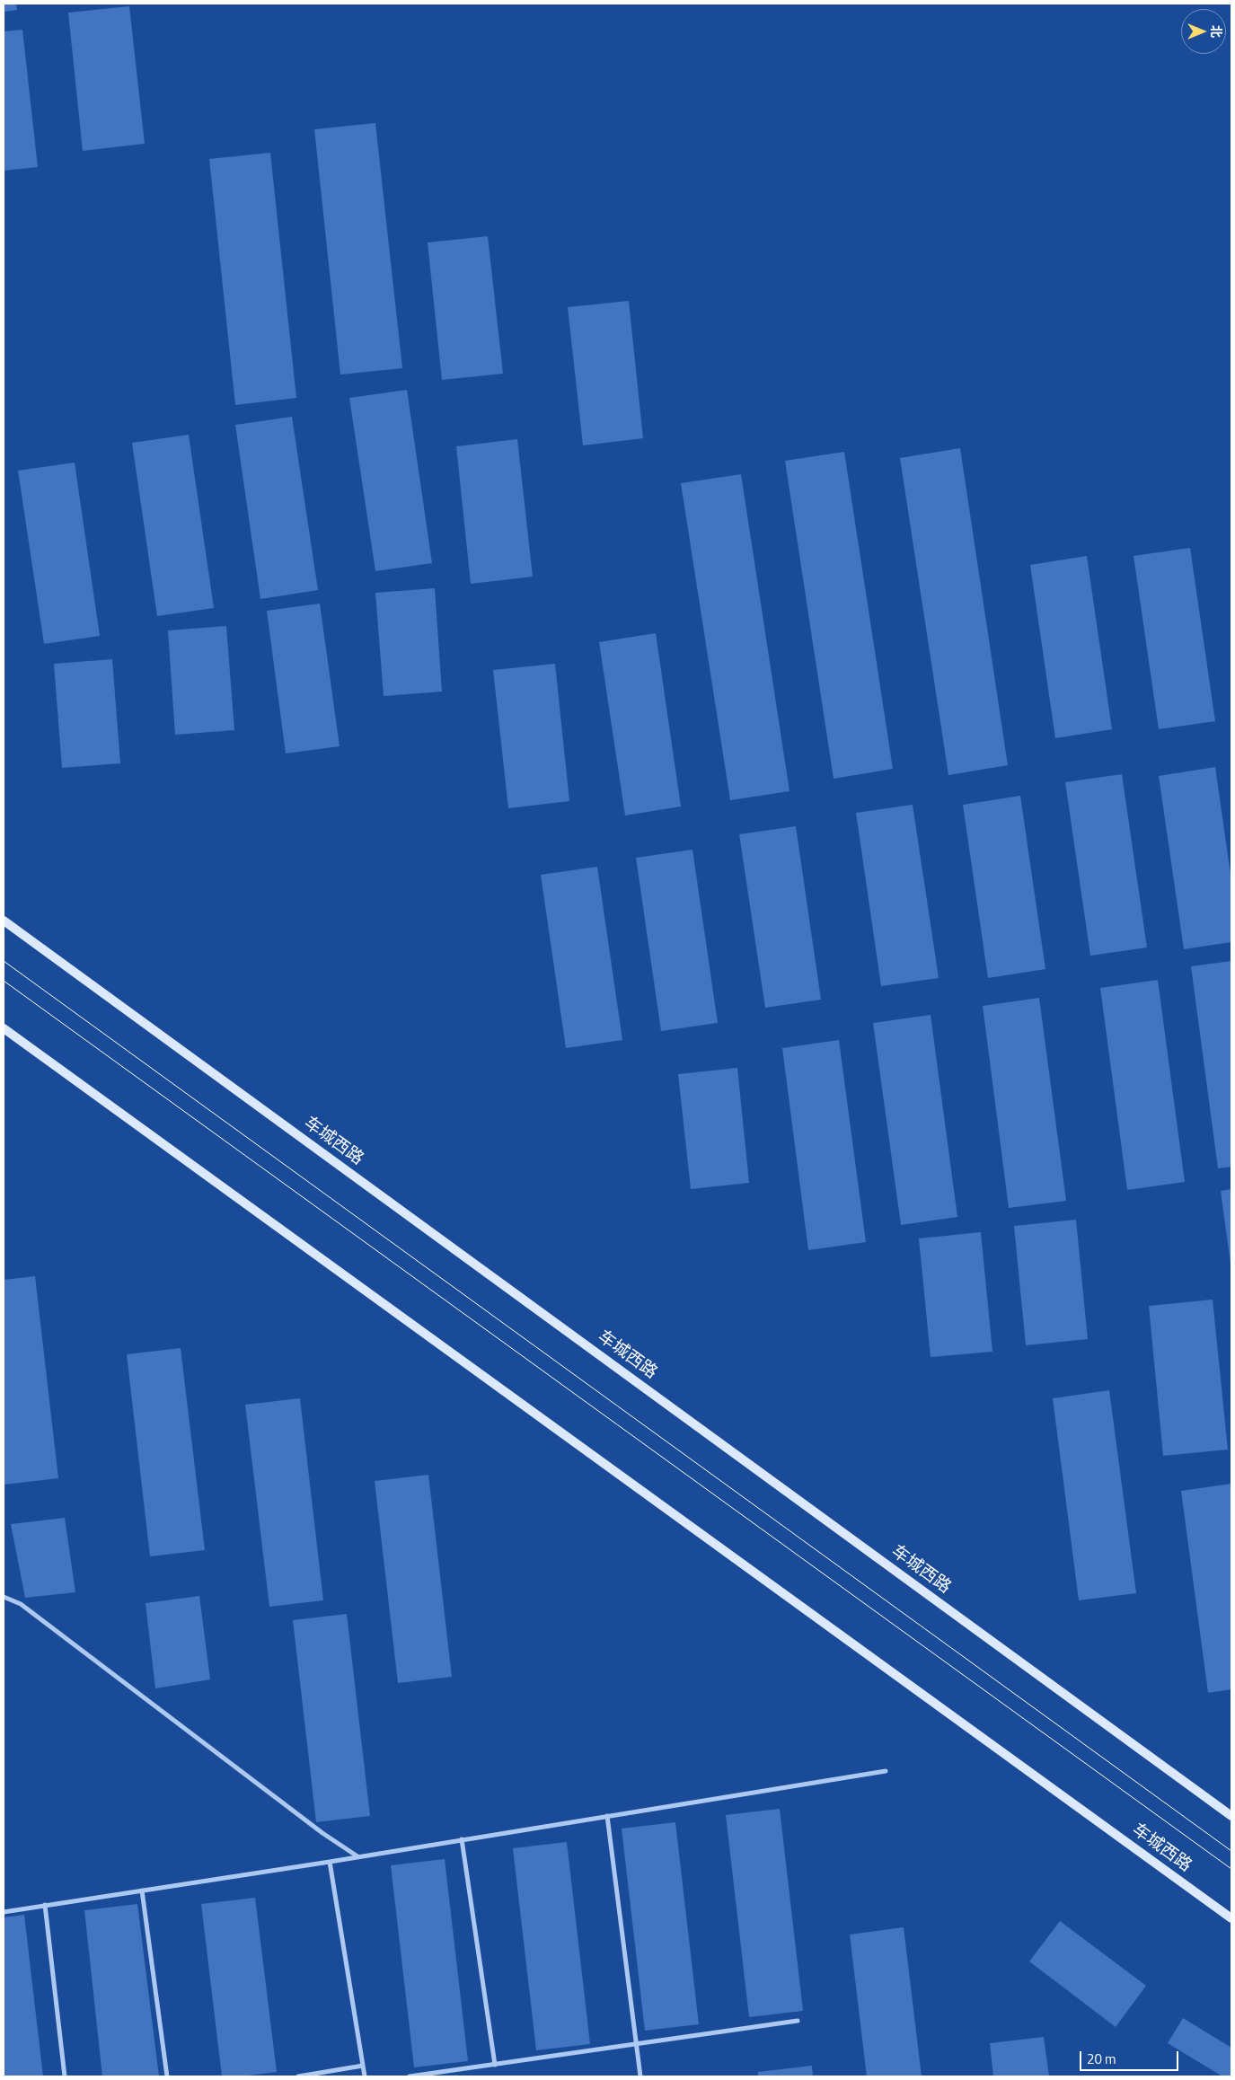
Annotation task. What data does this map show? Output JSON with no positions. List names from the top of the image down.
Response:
{
  "streets": {
    "main road": ["车城西路"]
  },
  "scale_bar": "20 m",
  "north": "right"
}
